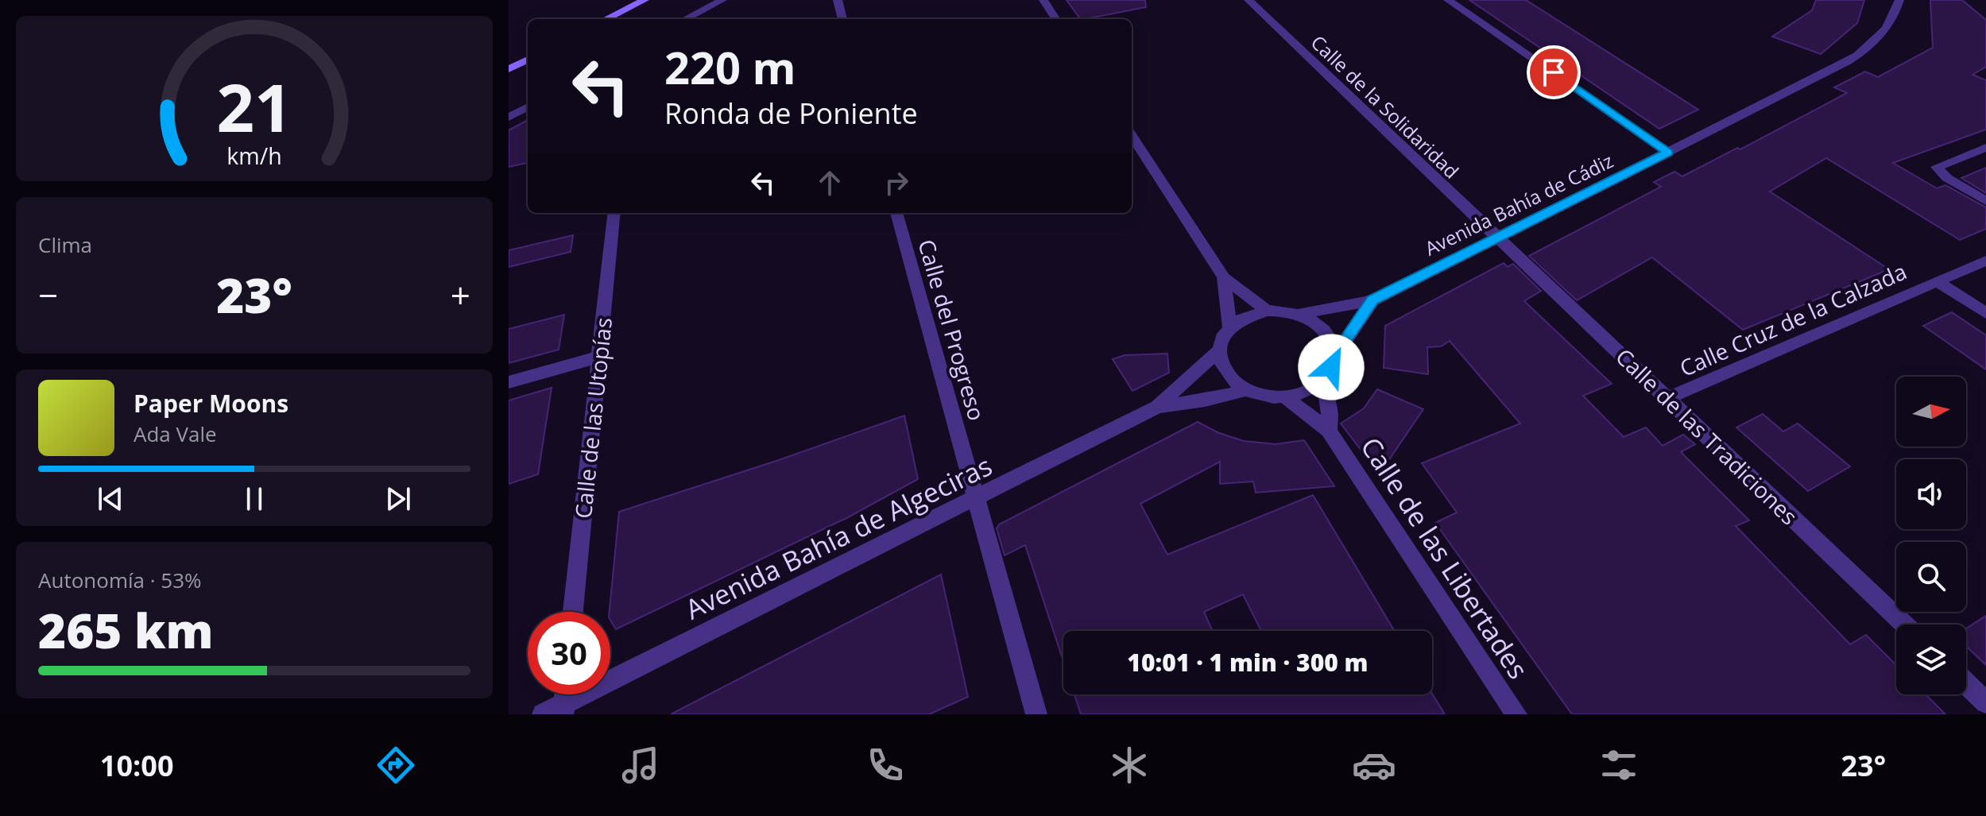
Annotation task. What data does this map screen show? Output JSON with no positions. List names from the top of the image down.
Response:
{
  "streets": {
    "street": [
      "Calle de la Solidaridad",
      "Avenida Bahía de Cádiz",
      "Calle Cruz de la Calzada",
      "Calle del Progreso",
      "Calle de las Utopías",
      "Calle de las Tradiciones",
      "Avenida Bahía de Algeciras",
      "Calle de las Libertades"
    ]
  },
  "crossings": [
    ["Calle de la Solidaridad", "Avenida Bahía de Cádiz"],
    ["Calle de la Solidaridad", "Calle de las Tradiciones"],
    ["Avenida Bahía de Cádiz", "Calle de las Tradiciones"],
    ["Avenida Bahía de Cádiz", "Avenida Bahía de Algeciras"],
    ["Avenida Bahía de Cádiz", "Calle de las Libertades"],
    ["Calle Cruz de la Calzada", "Calle de las Tradiciones"],
    ["Calle del Progreso", "Avenida Bahía de Algeciras"],
    ["Avenida Bahía de Algeciras", "Calle de las Libertades"]
  ],
  "north": "right",
  "page": {
    "turn": ["220 m", "Ronda de Poniente"],
    "tile": [
      "Clima",
      ["Autonomía · 53%", "265 km"]
    ],
    "heat": ["−", "23°", "+"],
    "song": ["Paper Moons", "Ada Vale"],
    "limit": "30",
    "trip": "10:01 · 1 min · 300 m",
    "tabs": ["10:00", "23°"],
    "gauge": ["21", "km/h"]
  }
}
